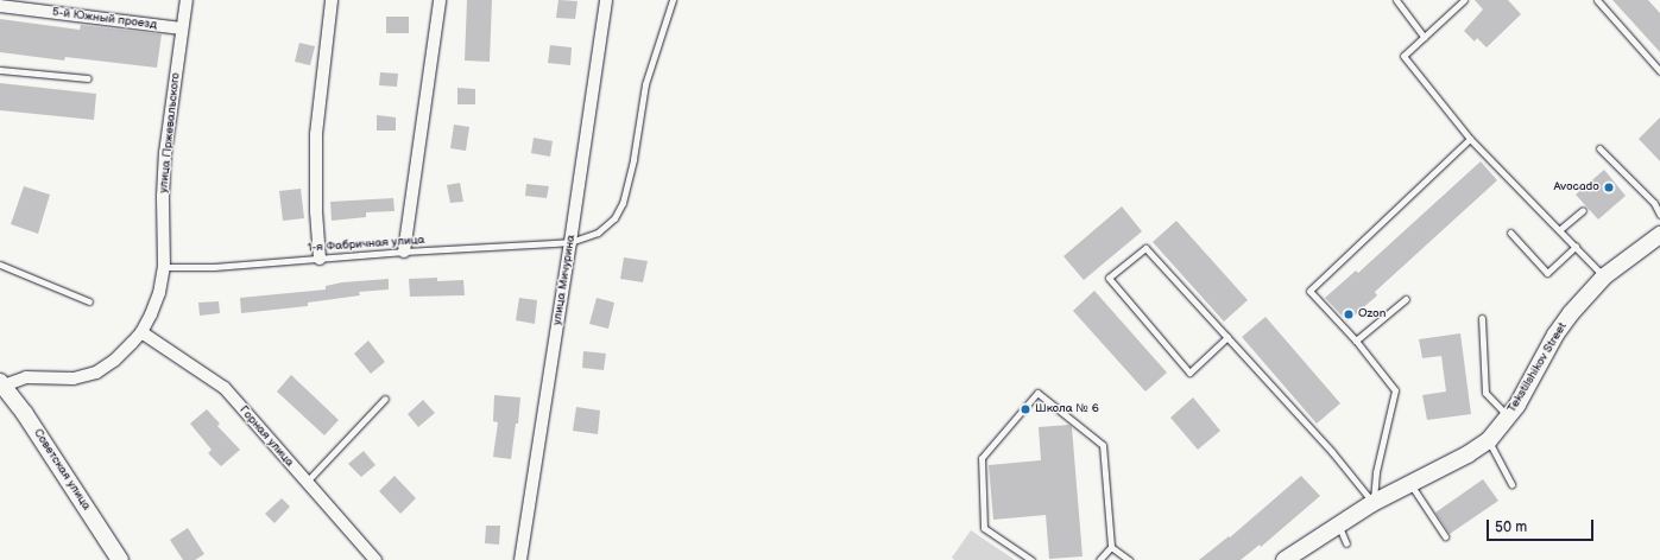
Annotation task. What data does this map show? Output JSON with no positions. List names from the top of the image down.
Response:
{
  "streets": {
    "main road": ["Tekstilshikov Street", "Советская улица"],
    "street": [
      "5-й Южный проезд",
      "улица Пржевальского",
      "улица Мичурина",
      "Горная улица"
    ],
    "lane": ["1-я Фабричная улица"]
  },
  "crossings": [
    ["5-й Южный проезд", "улица Пржевальского"],
    ["улица Пржевальского", "1-я Фабричная улица"],
    ["улица Пржевальского", "Горная улица"],
    ["улица Пржевальского", "Советская улица"],
    ["1-я Фабричная улица", "улица Мичурина"]
  ],
  "places": ["Avocado", "Ozon", "Школа № 6"],
  "scale_bar": "50 m"
}
